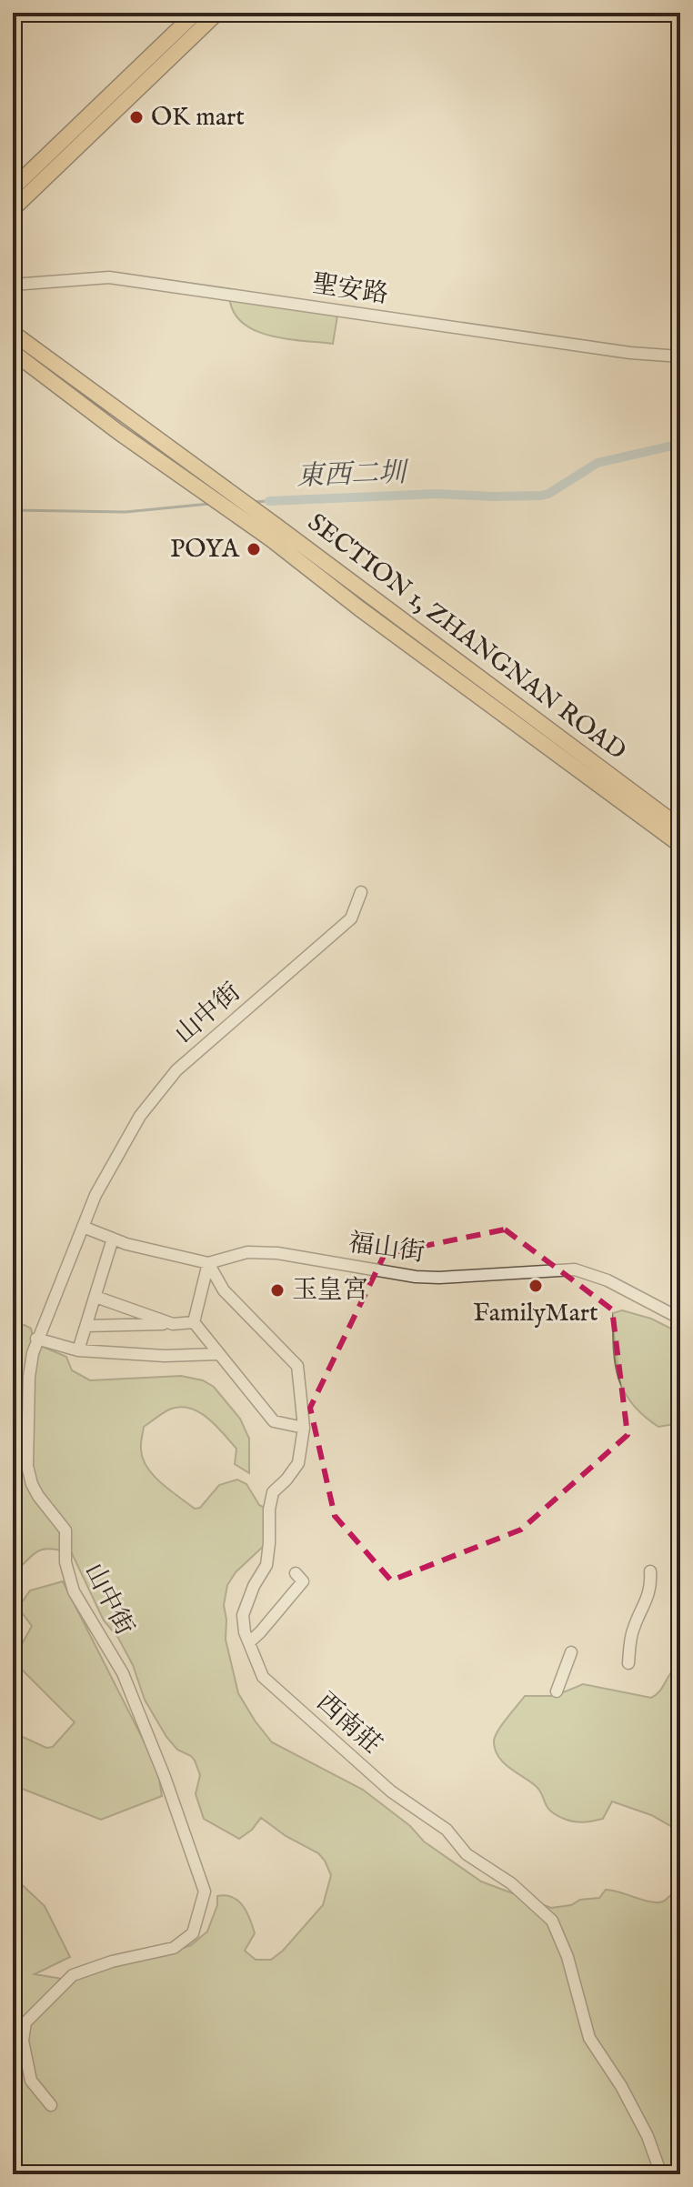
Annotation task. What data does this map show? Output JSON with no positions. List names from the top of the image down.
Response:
{
  "streets": {
    "main road": ["SECTION 1, ZHANGNAN ROAD"],
    "street": [
      "聖安路",
      "山中街",
      "福山街",
      "西南莊"
    ]
  },
  "crossings": [
    ["山中街", "福山街"],
    ["福山街", "西南莊"]
  ],
  "water": ["東西二圳"],
  "places": [
    "OK mart",
    "POYA",
    "FamilyMart",
    "玉皇宮"
  ]
}
